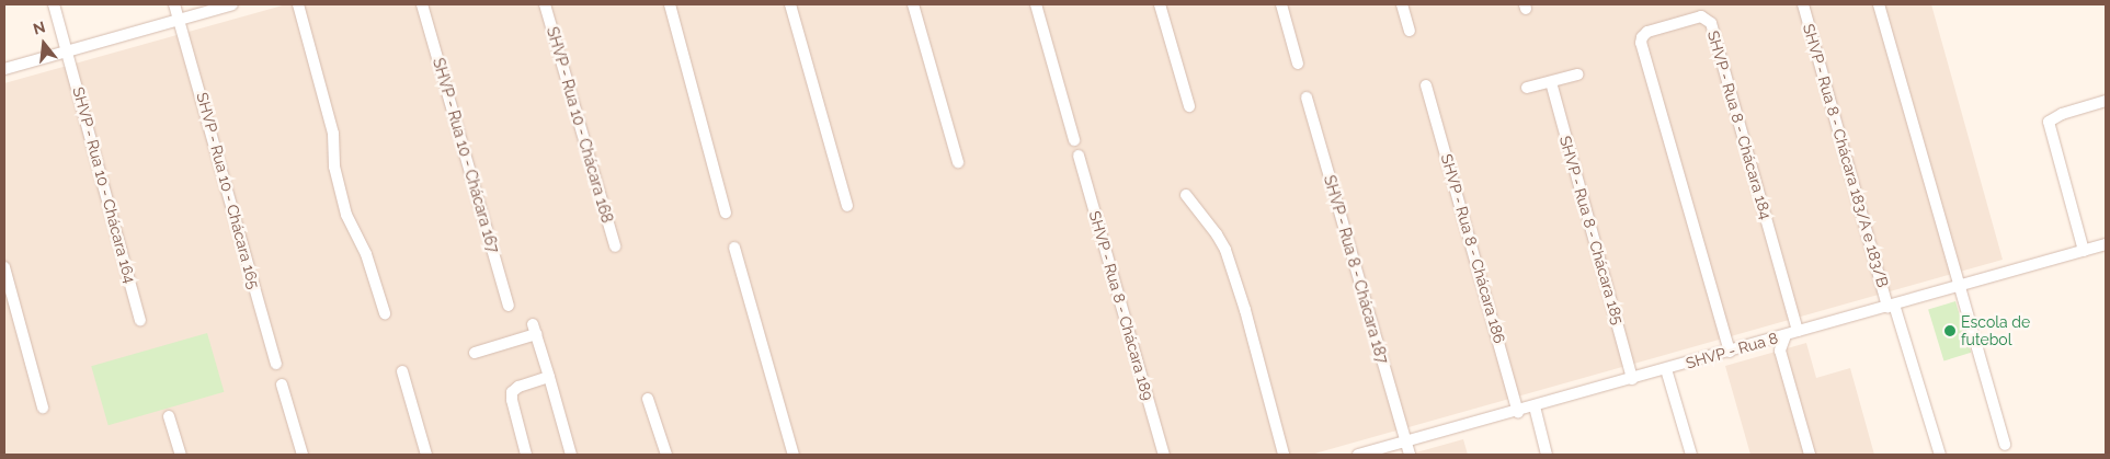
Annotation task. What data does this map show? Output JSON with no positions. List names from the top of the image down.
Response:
{
  "streets": {
    "street": [
      "SHVP - Rua 10 - Chácara 168",
      "SHVP - Rua 8 - Chácara 184",
      "SHVP - Rua 10 - Chácara 167",
      "SHVP - Rua 8 - Chácara 183/A e 183/B",
      "SHVP - Rua 10 - Chácara 164",
      "SHVP - Rua 10 - Chácara 165",
      "SHVP - Rua 8 - Chácara 185",
      "SHVP - Rua 8 - Chácara 186",
      "SHVP - Rua 8 - Chácara 187",
      "SHVP - Rua 8 - Chácara 189",
      "SHVP - Rua 8"
    ]
  },
  "crossings": [
    ["SHVP - Rua 8 - Chácara 184", "SHVP - Rua 8"],
    ["SHVP - Rua 8 - Chácara 183/A e 183/B", "SHVP - Rua 8"],
    ["SHVP - Rua 8 - Chácara 185", "SHVP - Rua 8"],
    ["SHVP - Rua 8 - Chácara 186", "SHVP - Rua 8"],
    ["SHVP - Rua 8 - Chácara 187", "SHVP - Rua 8"]
  ],
  "places": ["Escola de futebol"],
  "north": "top"
}
